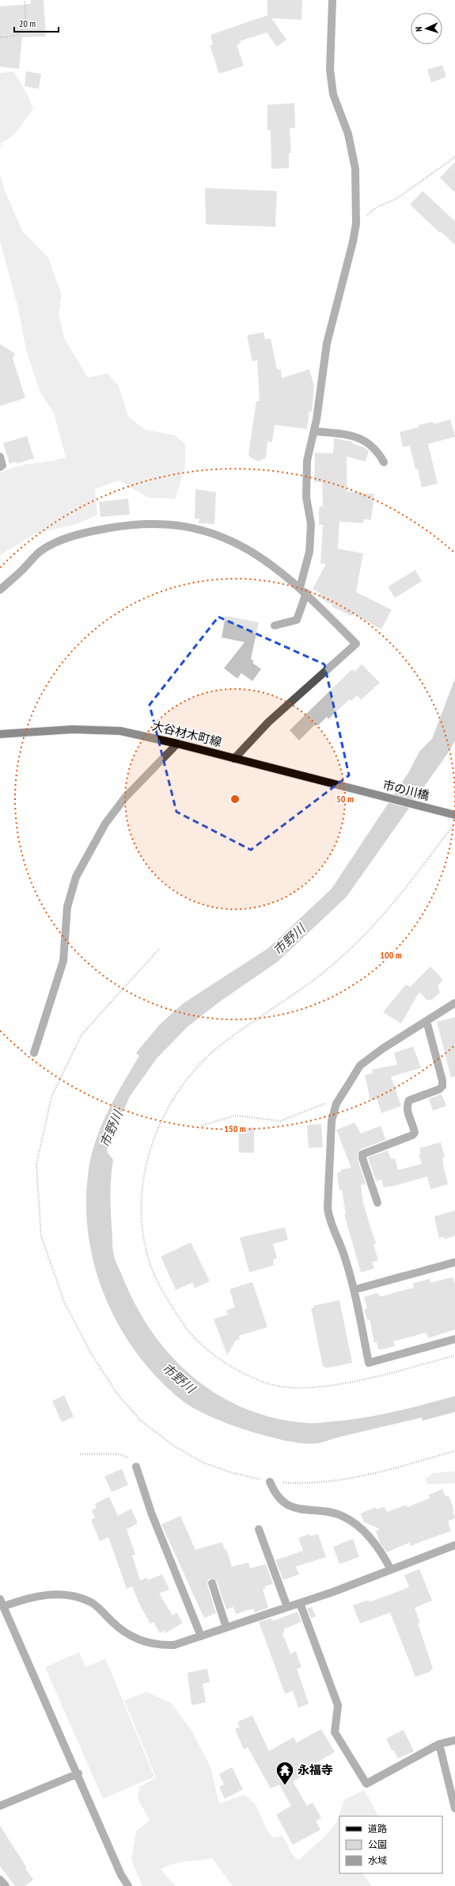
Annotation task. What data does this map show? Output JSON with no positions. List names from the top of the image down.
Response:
{
  "streets": {
    "main road": ["大谷材木町線", "市の川橋"]
  },
  "crossings": [
    ["大谷材木町線", "市の川橋"]
  ],
  "water": ["市野川"],
  "places": {
    "temple": ["永福寺"]
  },
  "legend": ["道路", "公園", "水域"],
  "scale_bar": "20 m",
  "north": "left",
  "rings": ["50 m", "100 m", "150 m"]
}
